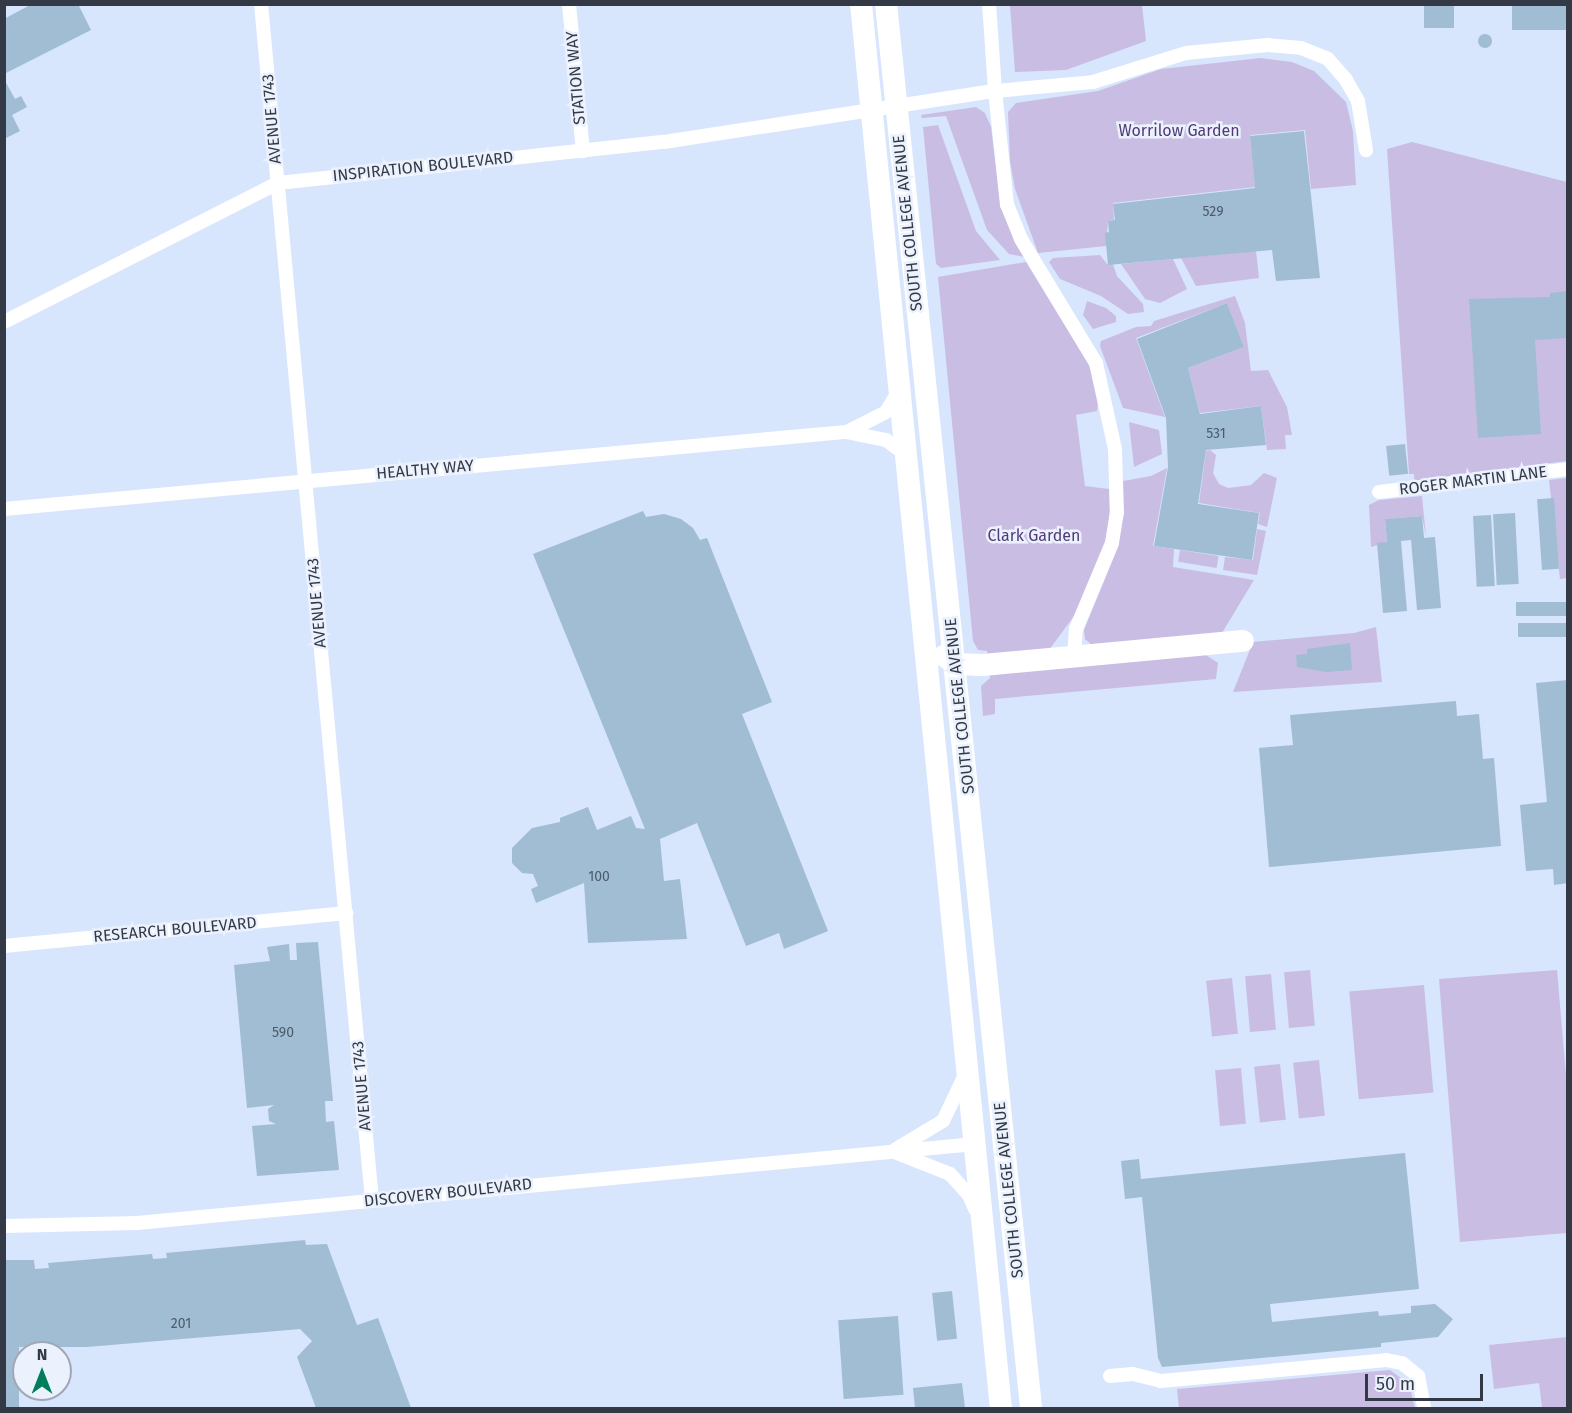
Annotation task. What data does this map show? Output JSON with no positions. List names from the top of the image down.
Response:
{
  "streets": {
    "main road": ["SOUTH COLLEGE AVENUE"],
    "street": [
      "STATION WAY",
      "AVENUE 1743",
      "INSPIRATION BOULEVARD",
      "HEALTHY WAY",
      "ROGER MARTIN LANE",
      "RESEARCH BOULEVARD",
      "DISCOVERY BOULEVARD"
    ]
  },
  "crossings": [
    ["STATION WAY", "INSPIRATION BOULEVARD"],
    ["AVENUE 1743", "INSPIRATION BOULEVARD"],
    ["AVENUE 1743", "HEALTHY WAY"],
    ["AVENUE 1743", "RESEARCH BOULEVARD"],
    ["AVENUE 1743", "DISCOVERY BOULEVARD"],
    ["INSPIRATION BOULEVARD", "SOUTH COLLEGE AVENUE"],
    ["SOUTH COLLEGE AVENUE", "HEALTHY WAY"],
    ["SOUTH COLLEGE AVENUE", "DISCOVERY BOULEVARD"]
  ],
  "parks": ["Worrilow Garden", "Clark Garden"],
  "house_numbers": [
    "529",
    "531",
    "100",
    "590",
    "201"
  ],
  "scale_bar": "50 m",
  "north": "top"
}
